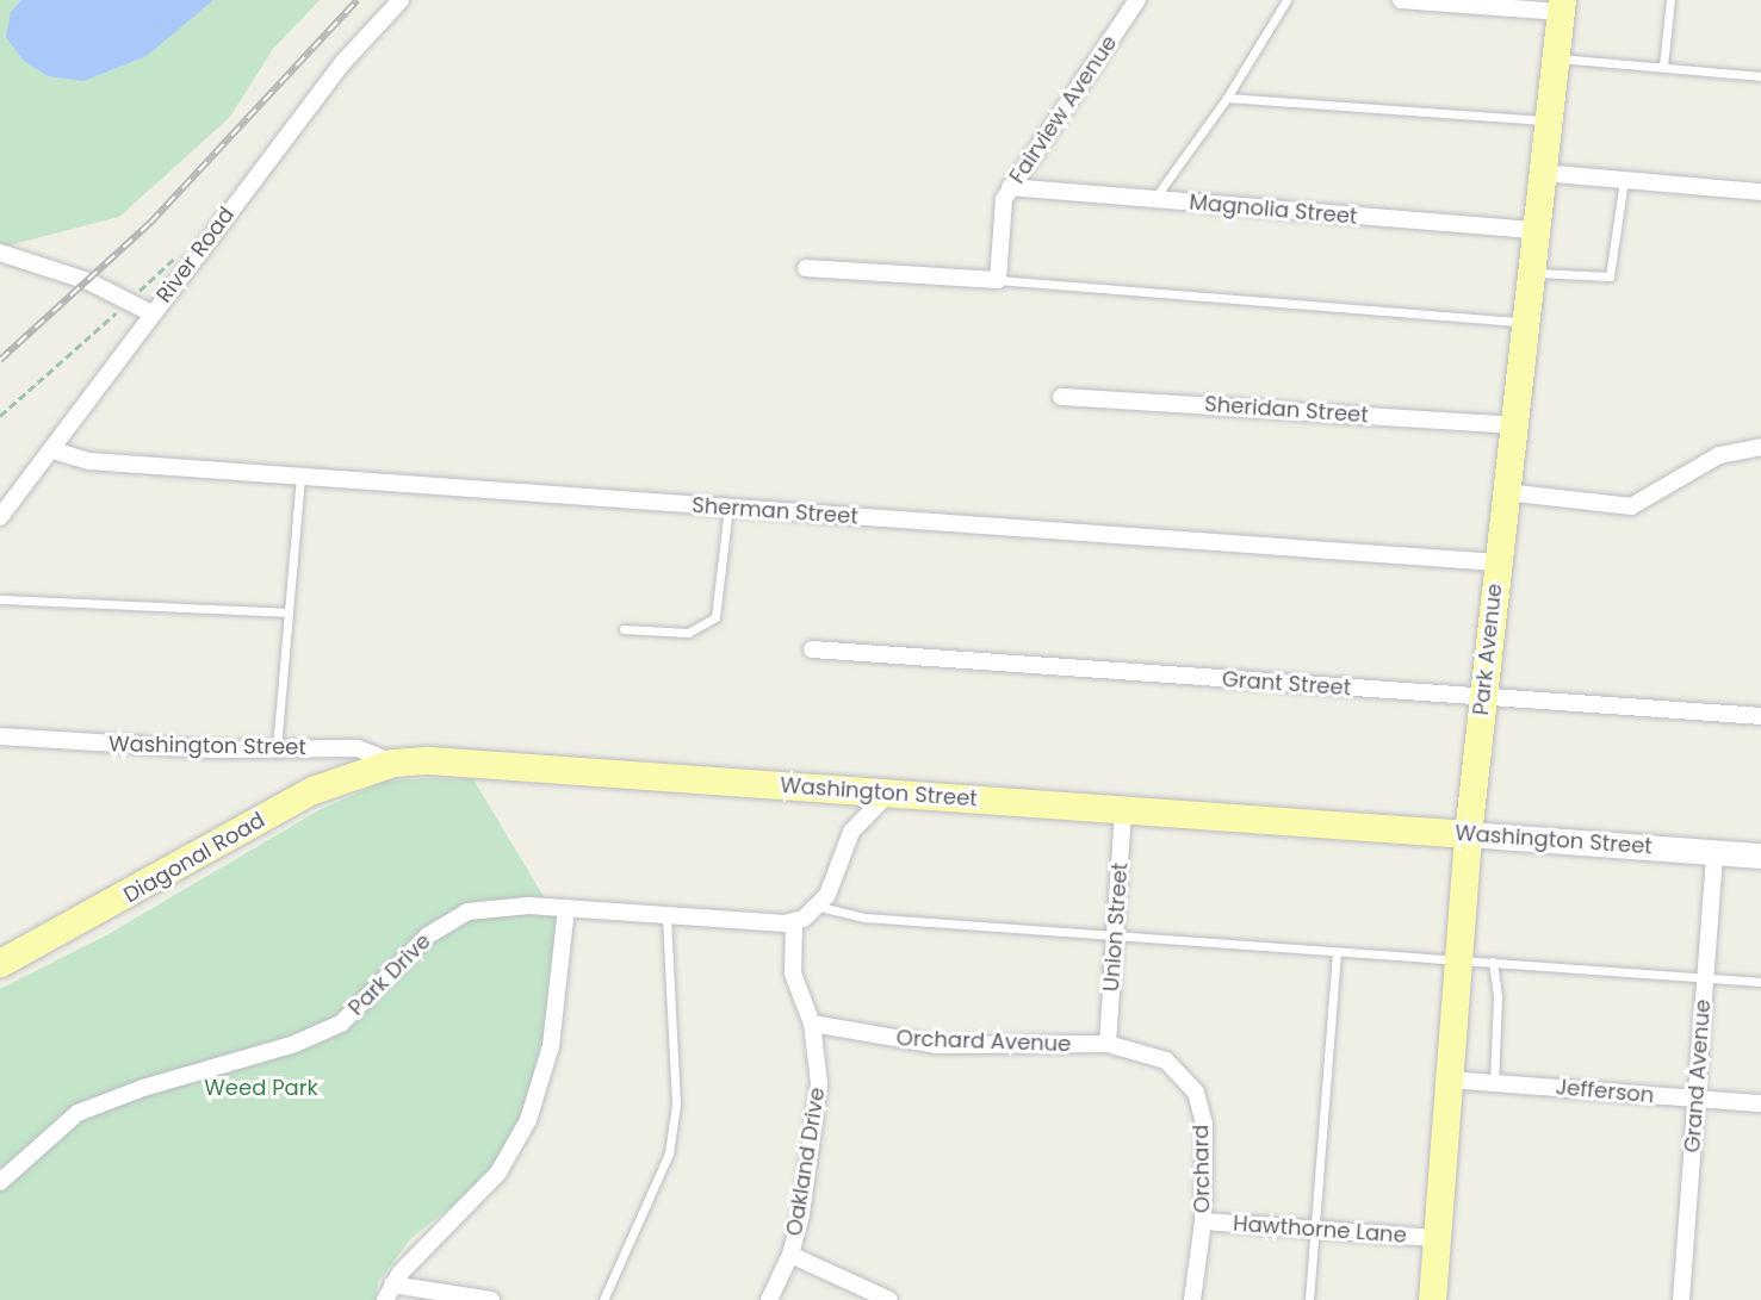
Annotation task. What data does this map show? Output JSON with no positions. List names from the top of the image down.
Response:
{
  "streets": {
    "main road": ["Park Avenue", "Washington Street", "Diagonal Road"],
    "street": [
      "Fairview Avenue",
      "Magnolia Street",
      "River Road",
      "Sheridan Street",
      "Sherman Street",
      "Grant Street",
      "Union Street",
      "Park Drive",
      "Orchard Avenue",
      "Grand Avenue",
      "Jefferson",
      "Oakland Drive",
      "Orchard",
      "Hawthorne Lane"
    ]
  },
  "crossings": [
    ["Fairview Avenue", "Magnolia Street"],
    ["Magnolia Street", "Park Avenue"],
    ["River Road", "Sherman Street"],
    ["Sheridan Street", "Park Avenue"],
    ["Sherman Street", "Park Avenue"],
    ["Park Avenue", "Grant Street"],
    ["Park Avenue", "Washington Street"],
    ["Park Avenue", "Jefferson"],
    ["Park Avenue", "Hawthorne Lane"],
    ["Washington Street", "Diagonal Road"],
    ["Washington Street", "Union Street"],
    ["Washington Street", "Grand Avenue"],
    ["Union Street", "Orchard Avenue"],
    ["Union Street", "Orchard"],
    ["Park Drive", "Oakland Drive"],
    ["Orchard Avenue", "Oakland Drive"],
    ["Orchard Avenue", "Orchard"],
    ["Grand Avenue", "Jefferson"],
    ["Orchard", "Hawthorne Lane"]
  ],
  "parks": ["Weed Park"]
}
